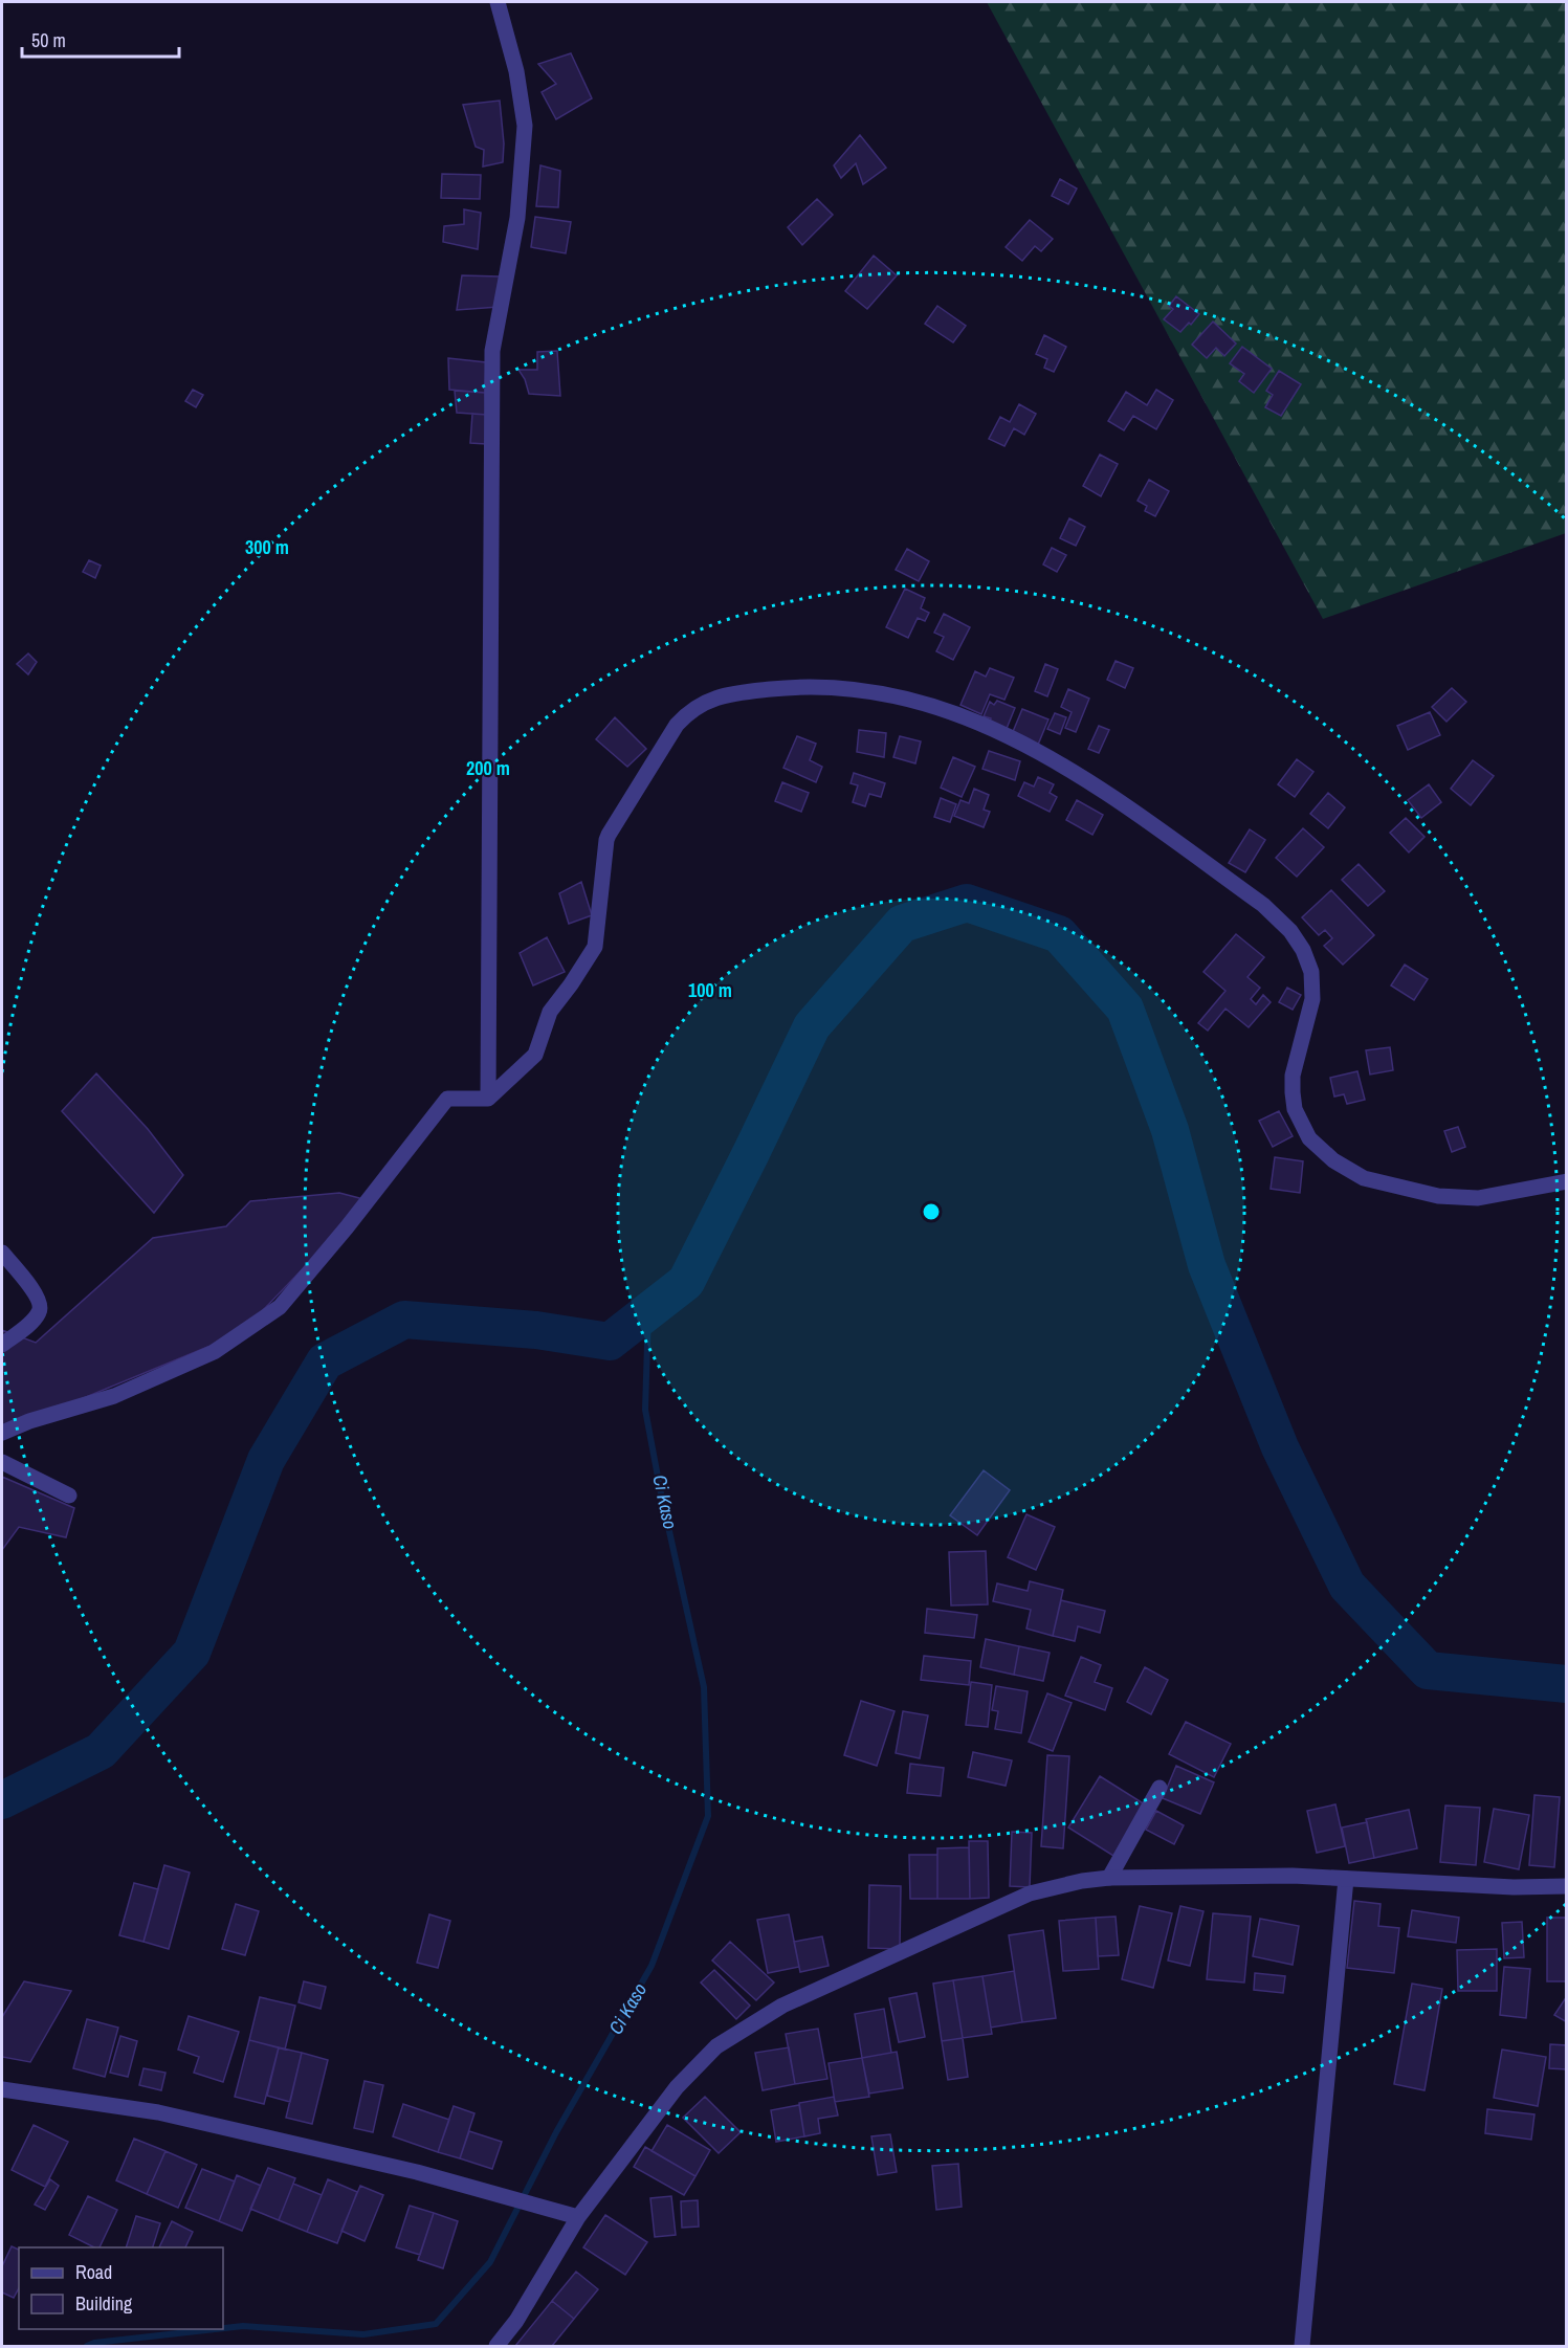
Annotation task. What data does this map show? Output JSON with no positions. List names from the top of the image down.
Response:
{
  "water": ["Ci Kaso"],
  "legend": ["Road", "Building"],
  "scale_bar": "50 m",
  "rings": ["300 m", "200 m", "100 m"]
}
